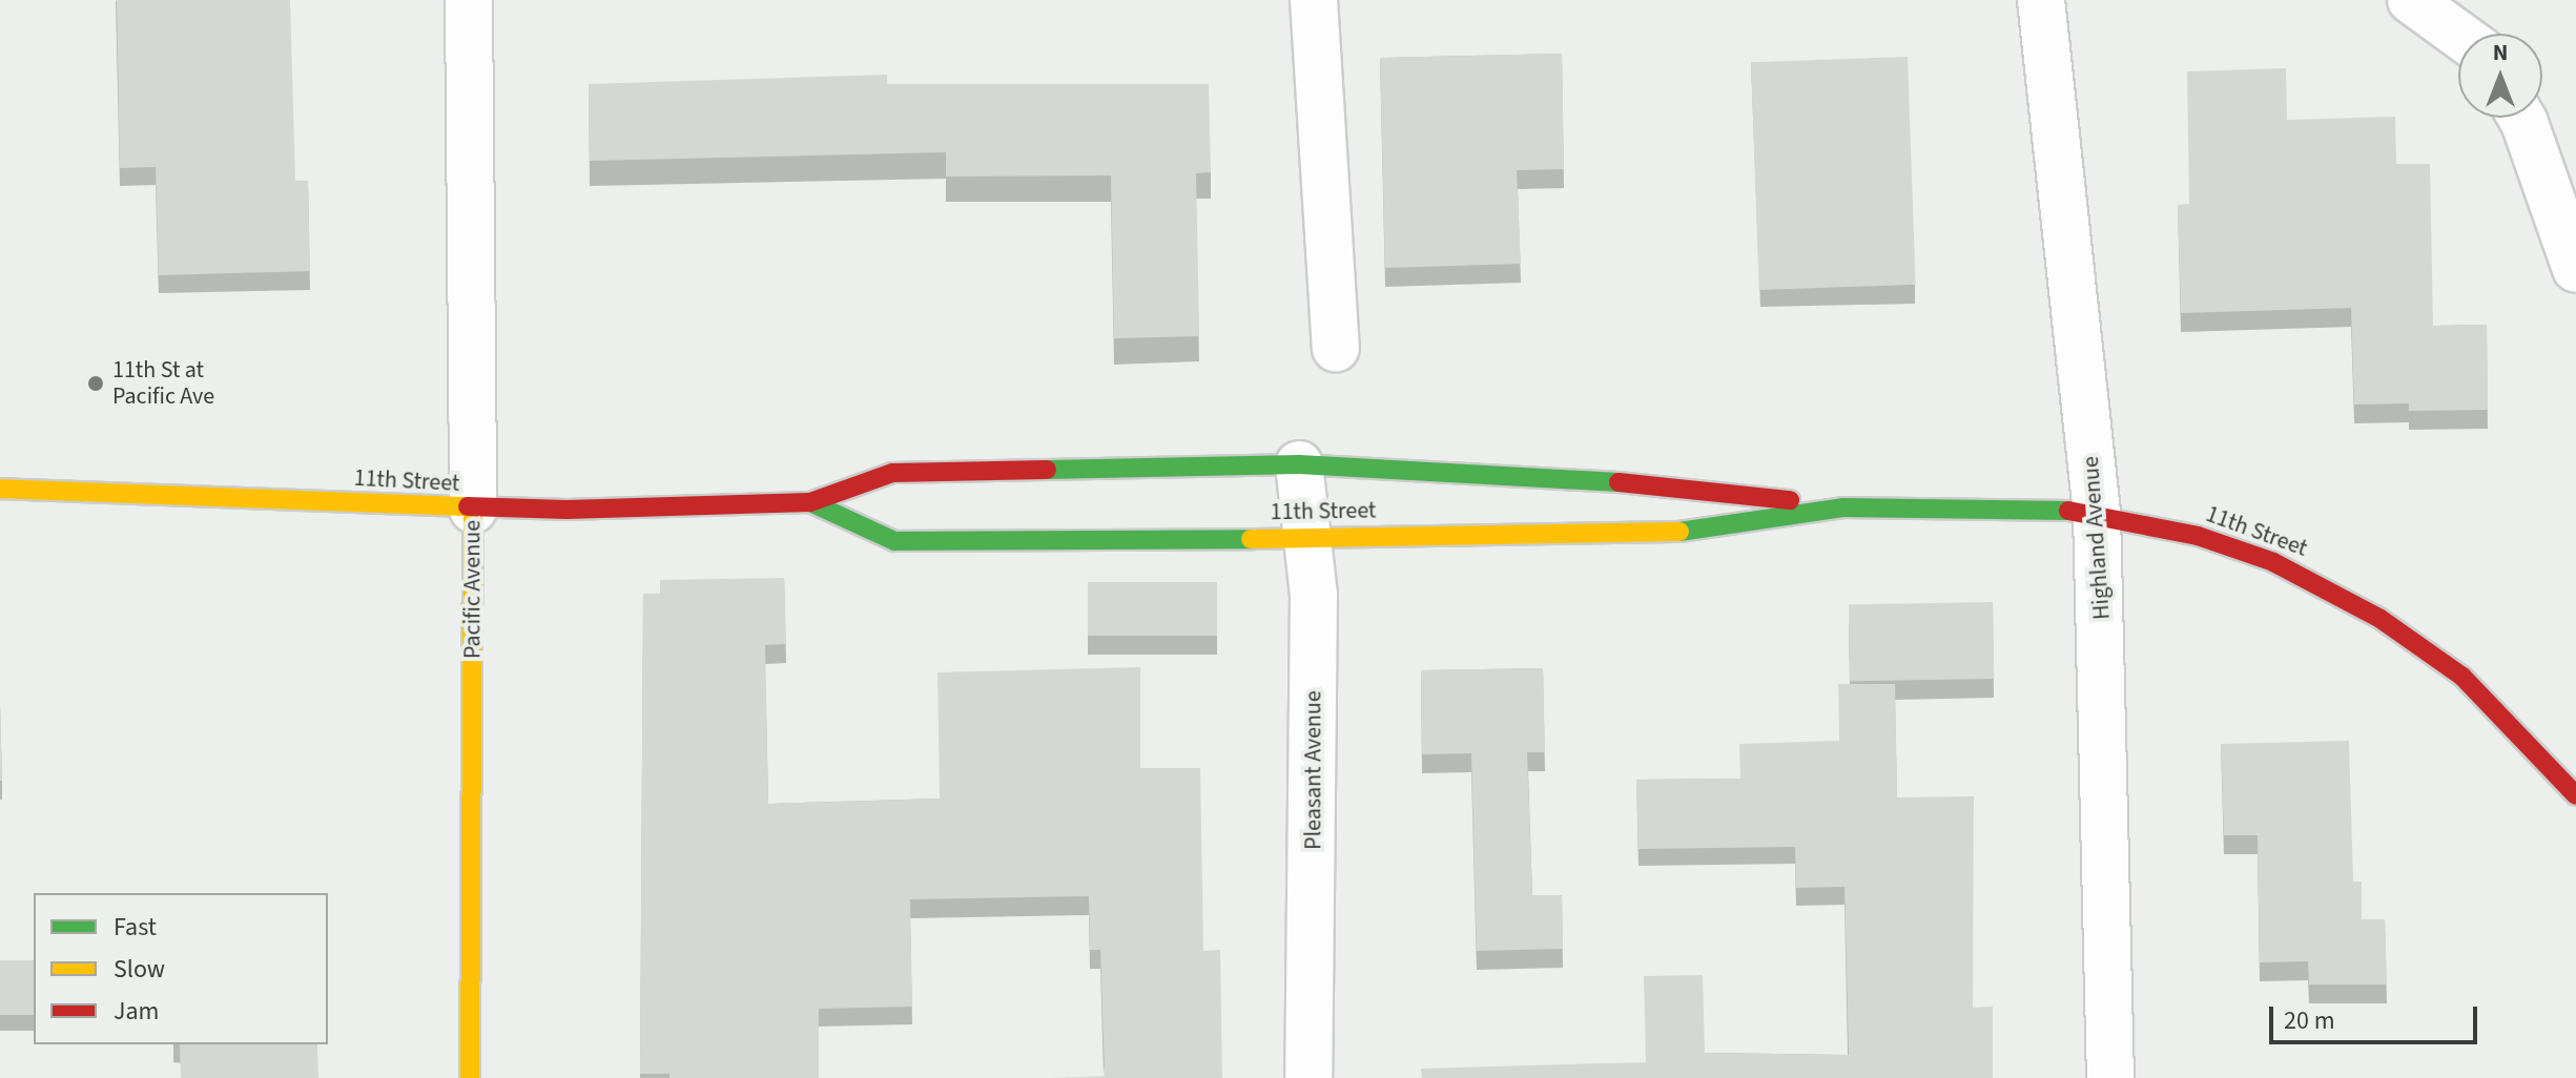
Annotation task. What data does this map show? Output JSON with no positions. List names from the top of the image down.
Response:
{
  "streets": {
    "main road": ["11th Street", "Pacific Avenue"],
    "street": ["Highland Avenue", "Pleasant Avenue"]
  },
  "crossings": [
    ["11th Street", "Highland Avenue"],
    ["11th Street", "Pacific Avenue"],
    ["11th Street", "Pleasant Avenue"]
  ],
  "places": ["11th St at Pacific Ave"],
  "legend": ["Fast", "Slow", "Jam"],
  "scale_bar": "20 m",
  "north": "top"
}
